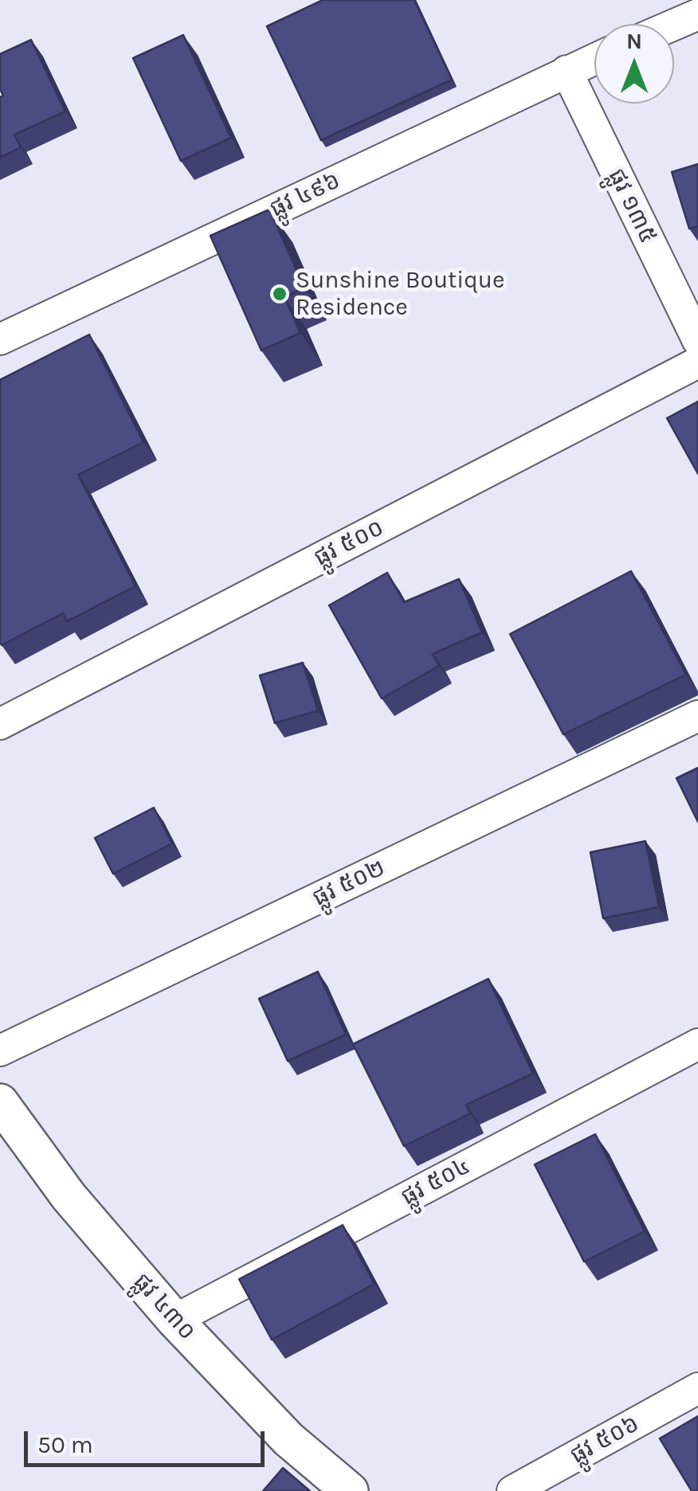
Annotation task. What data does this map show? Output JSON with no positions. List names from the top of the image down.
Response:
{
  "streets": {
    "street": [
      "ផ្លូវ ៤៩៦",
      "ផ្លូវ ១៣៥",
      "ផ្លូវ ៥០០",
      "ផ្លូវ ៥០២",
      "ផ្លូវ ៥០៤",
      "ផ្លូវ ៤៣០",
      "ផ្លូវ ៥០៦"
    ]
  },
  "crossings": [
    ["ផ្លូវ ៤៩៦", "ផ្លូវ ១៣៥"],
    ["ផ្លូវ ៥០៤", "ផ្លូវ ៤៣០"]
  ],
  "places": ["Sunshine Boutique Residence"],
  "scale_bar": "50 m",
  "north": "top"
}
